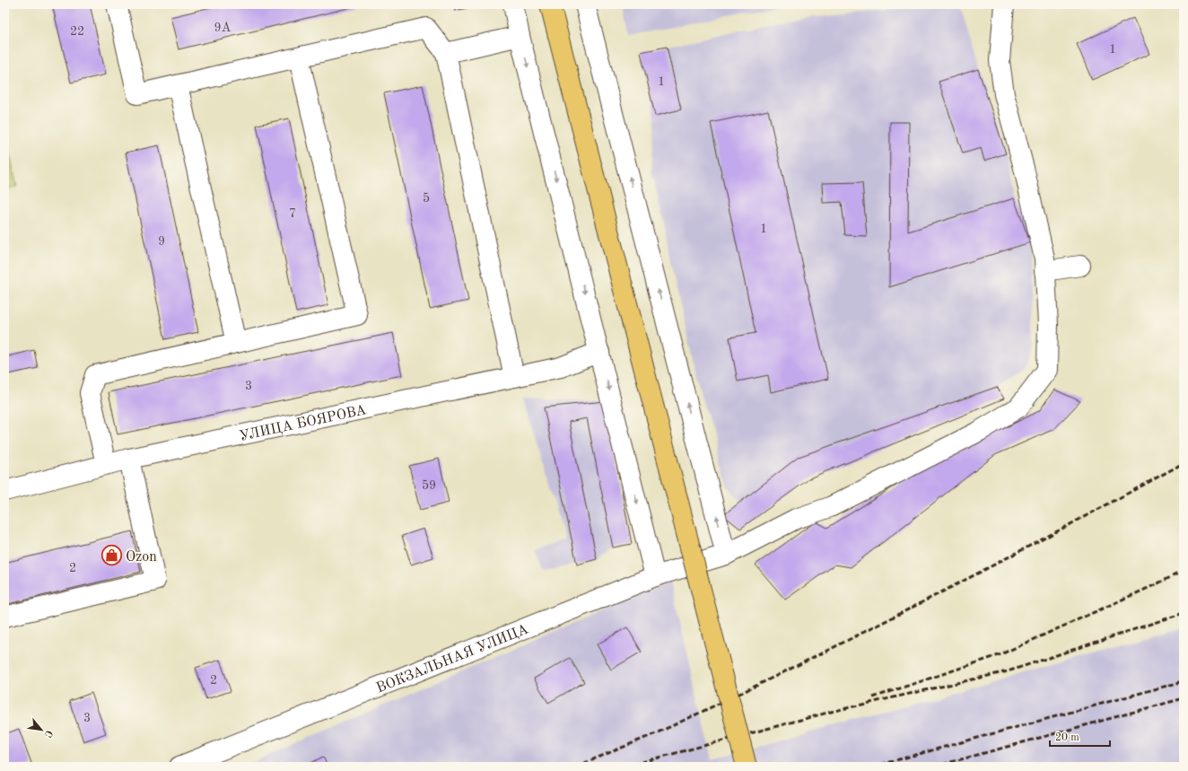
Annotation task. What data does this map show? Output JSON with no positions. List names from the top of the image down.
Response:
{
  "streets": {
    "street": ["УЛИЦА БОЯРОВА", "ВОКЗАЛЬНАЯ УЛИЦА"]
  },
  "places": {
    "shop": ["Ozon"]
  },
  "house_numbers": [
    "9А",
    "22",
    "1",
    "1",
    "5",
    "7",
    "1",
    "9",
    "3",
    "59",
    "2",
    "2",
    "3"
  ],
  "scale_bar": "20 m",
  "north": "bottom right"
}
